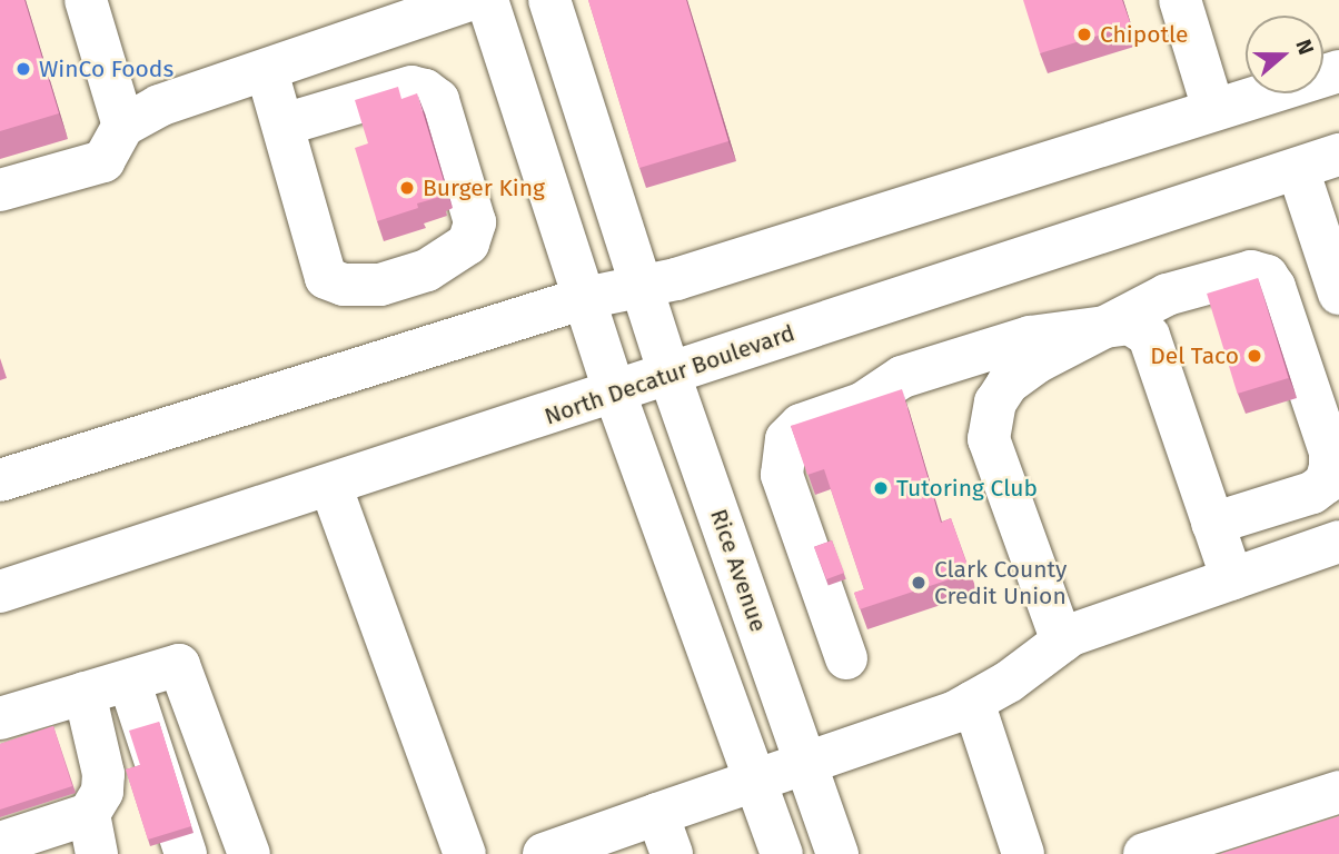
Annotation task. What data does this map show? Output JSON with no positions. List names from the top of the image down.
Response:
{
  "streets": {
    "main road": ["North Decatur Boulevard", "Rice Avenue"]
  },
  "crossings": [
    ["North Decatur Boulevard", "Rice Avenue"]
  ],
  "places": [
    "Chipotle",
    "WinCo Foods",
    "Burger King",
    "Del Taco",
    "Tutoring Club",
    "Clark County Credit Union"
  ],
  "north": "right"
}
